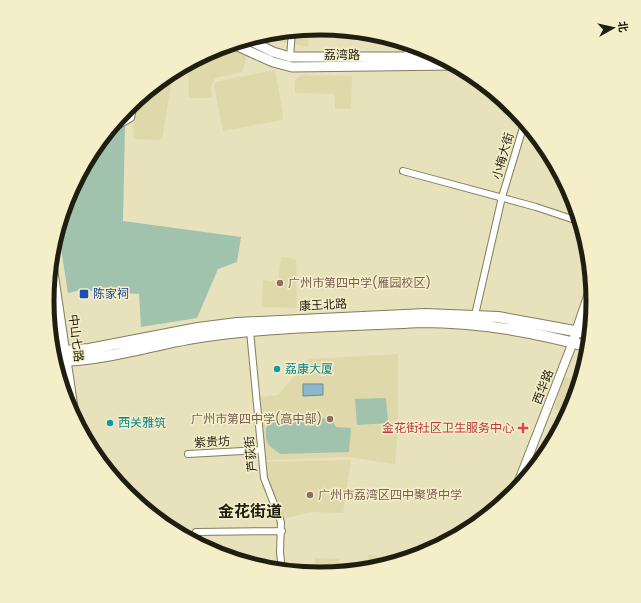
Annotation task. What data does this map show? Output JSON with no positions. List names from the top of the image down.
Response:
{
  "streets": {
    "main road": [
      "荔湾路",
      "康王北路",
      "中山七路",
      "西华路"
    ],
    "street": ["小梅大街", "紫贵坊", "芦荻街"]
  },
  "crossings": [
    ["小梅大街", "康王北路"],
    ["康王北路", "西华路"],
    ["康王北路", "芦荻街"],
    ["紫贵坊", "芦荻街"]
  ],
  "districts": ["金花街道"],
  "places": {
    "other": [
      "广州市第四中学(雁园校区)",
      "荔康大厦",
      "广州市第四中学(高中部)",
      "西关雅筑",
      "广州市荔湾区四中聚贤中学"
    ],
    "transit": ["陈家祠"],
    "health": ["金花街社区卫生服务中心"]
  },
  "north": "right"
}
